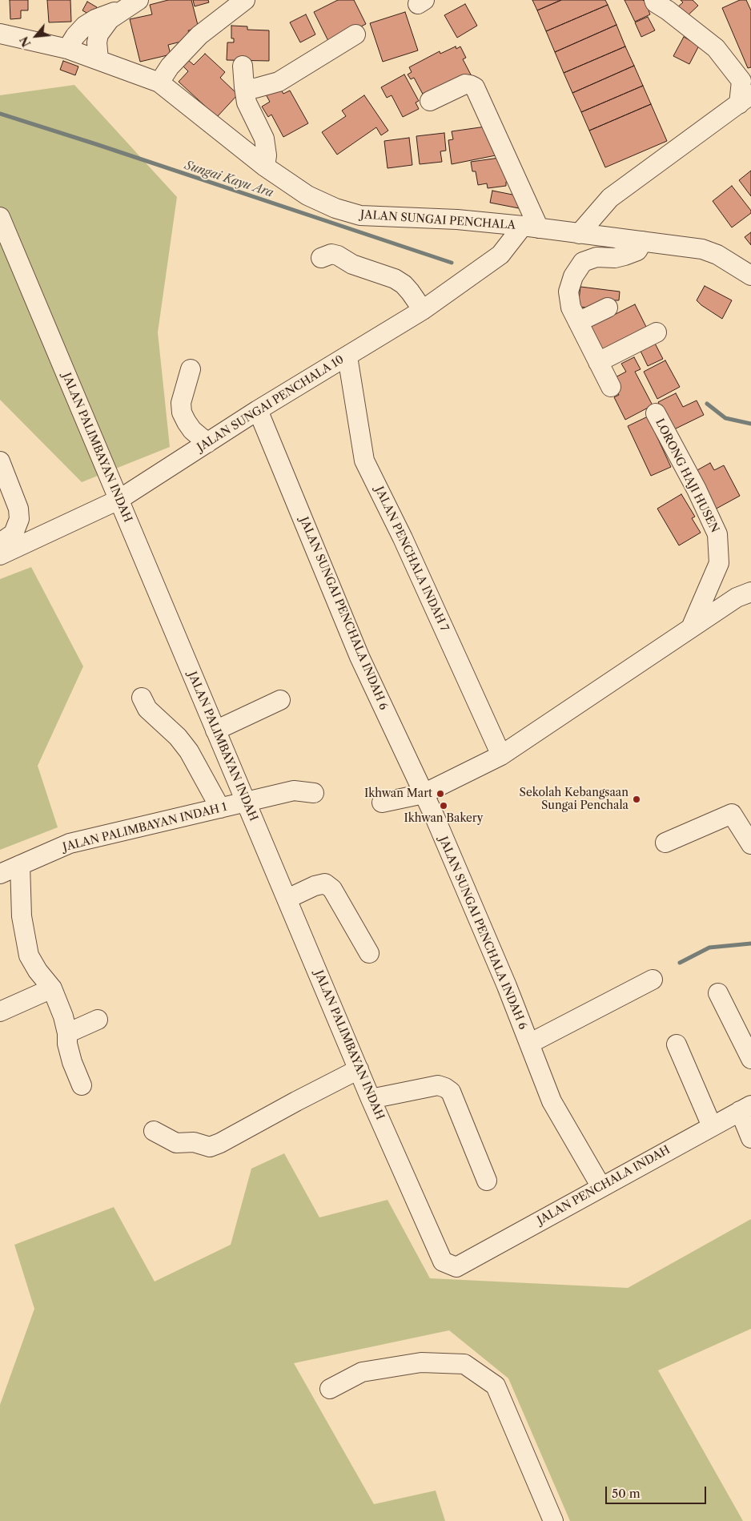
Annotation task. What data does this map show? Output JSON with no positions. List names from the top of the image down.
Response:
{
  "streets": {
    "street": [
      "JALAN SUNGAI PENCHALA",
      "JALAN SUNGAI PENCHALA 10",
      "JALAN PALIMBAYAN INDAH",
      "LORONG HAJI HUSEN",
      "JALAN PENCHALA INDAH 7",
      "JALAN SUNGAI PENCHALA INDAH 6",
      "JALAN PALIMBAYAN INDAH 1",
      "JALAN PENCHALA INDAH"
    ]
  },
  "crossings": [
    ["JALAN SUNGAI PENCHALA", "JALAN SUNGAI PENCHALA 10"],
    ["JALAN SUNGAI PENCHALA 10", "JALAN PALIMBAYAN INDAH"],
    ["JALAN SUNGAI PENCHALA 10", "JALAN PENCHALA INDAH 7"],
    ["JALAN SUNGAI PENCHALA 10", "JALAN SUNGAI PENCHALA INDAH 6"],
    ["JALAN PALIMBAYAN INDAH", "JALAN PALIMBAYAN INDAH 1"],
    ["JALAN PALIMBAYAN INDAH", "JALAN PENCHALA INDAH"],
    ["JALAN SUNGAI PENCHALA INDAH 6", "JALAN PENCHALA INDAH"]
  ],
  "water": ["Sungai Kayu Ara"],
  "places": ["Ikhwan Mart", "Sekolah Kebangsaan Sungai Penchala", "Ikhwan Bakery"],
  "scale_bar": "50 m",
  "north": "bottom left"
}
